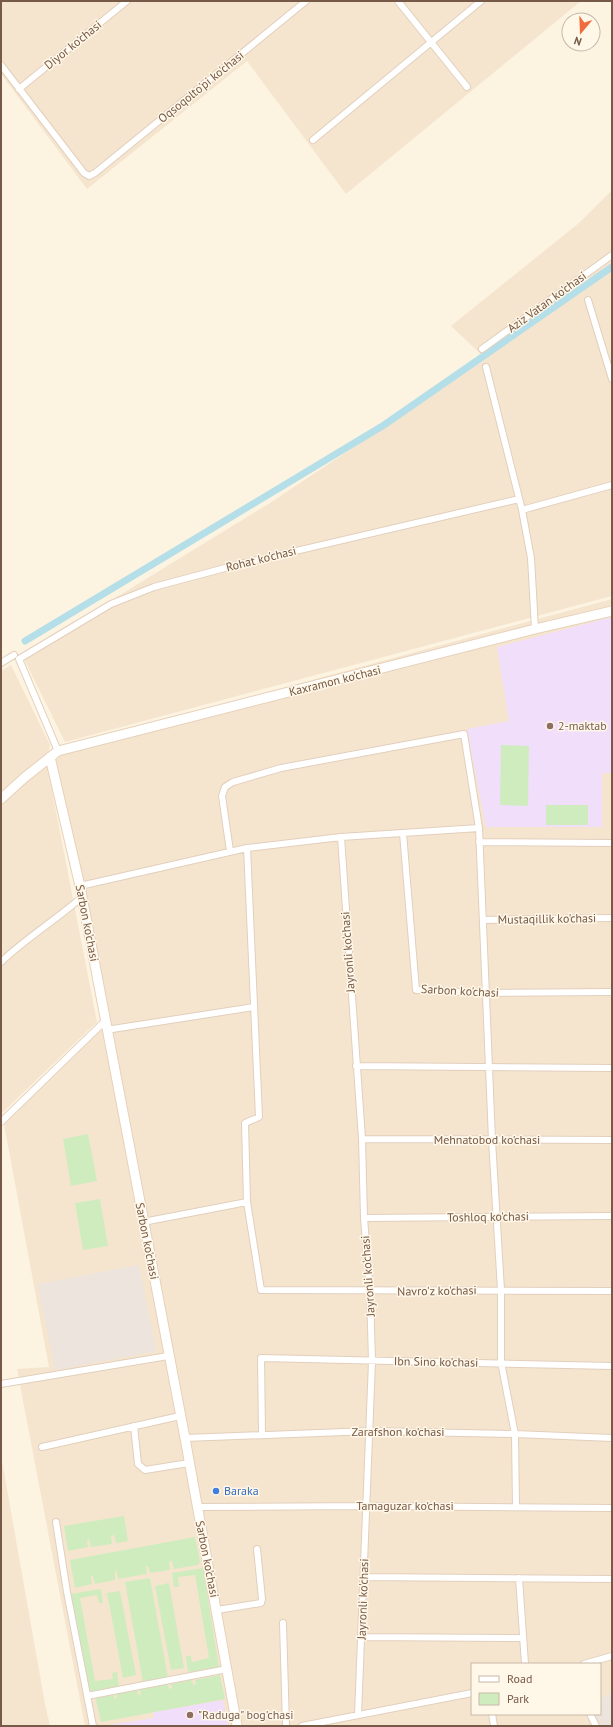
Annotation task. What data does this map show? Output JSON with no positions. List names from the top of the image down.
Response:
{
  "streets": {
    "street": [
      "Diyor ko'chasi",
      "Oqsoqolto'pi ko'chasi",
      "Aziz Vatan ko'chasi",
      "Rohat ko'chasi",
      "Kaxramon ko'chasi",
      "Mustaqillik ko'chasi",
      "Sarbon ko'chasi",
      "Jayronli ko'chasi",
      "Mehnatobod ko'chasi",
      "Toshloq ko'chasi",
      "Navro'z ko'chasi",
      "Ibn Sino ko'chasi",
      "Zarafshon ko'chasi",
      "Tamaguzar ko'chasi"
    ]
  },
  "crossings": [
    ["Diyor ko'chasi", "Oqsoqolto'pi ko'chasi"],
    ["Rohat ko'chasi", "Kaxramon ko'chasi"],
    ["Sarbon ko'chasi", "Zarafshon ko'chasi"],
    ["Sarbon ko'chasi", "Tamaguzar ko'chasi"],
    ["Jayronli ko'chasi", "Mehnatobod ko'chasi"],
    ["Jayronli ko'chasi", "Toshloq ko'chasi"],
    ["Jayronli ko'chasi", "Navro'z ko'chasi"],
    ["Jayronli ko'chasi", "Ibn Sino ko'chasi"],
    ["Jayronli ko'chasi", "Zarafshon ko'chasi"],
    ["Jayronli ko'chasi", "Tamaguzar ko'chasi"],
    ["Ibn Sino ko'chasi", "Zarafshon ko'chasi"]
  ],
  "places": ["2-maktab", "Baraka", "\"Raduga\" bog'chasi"],
  "legend": ["Road", "Park"],
  "north": "bottom"
}
